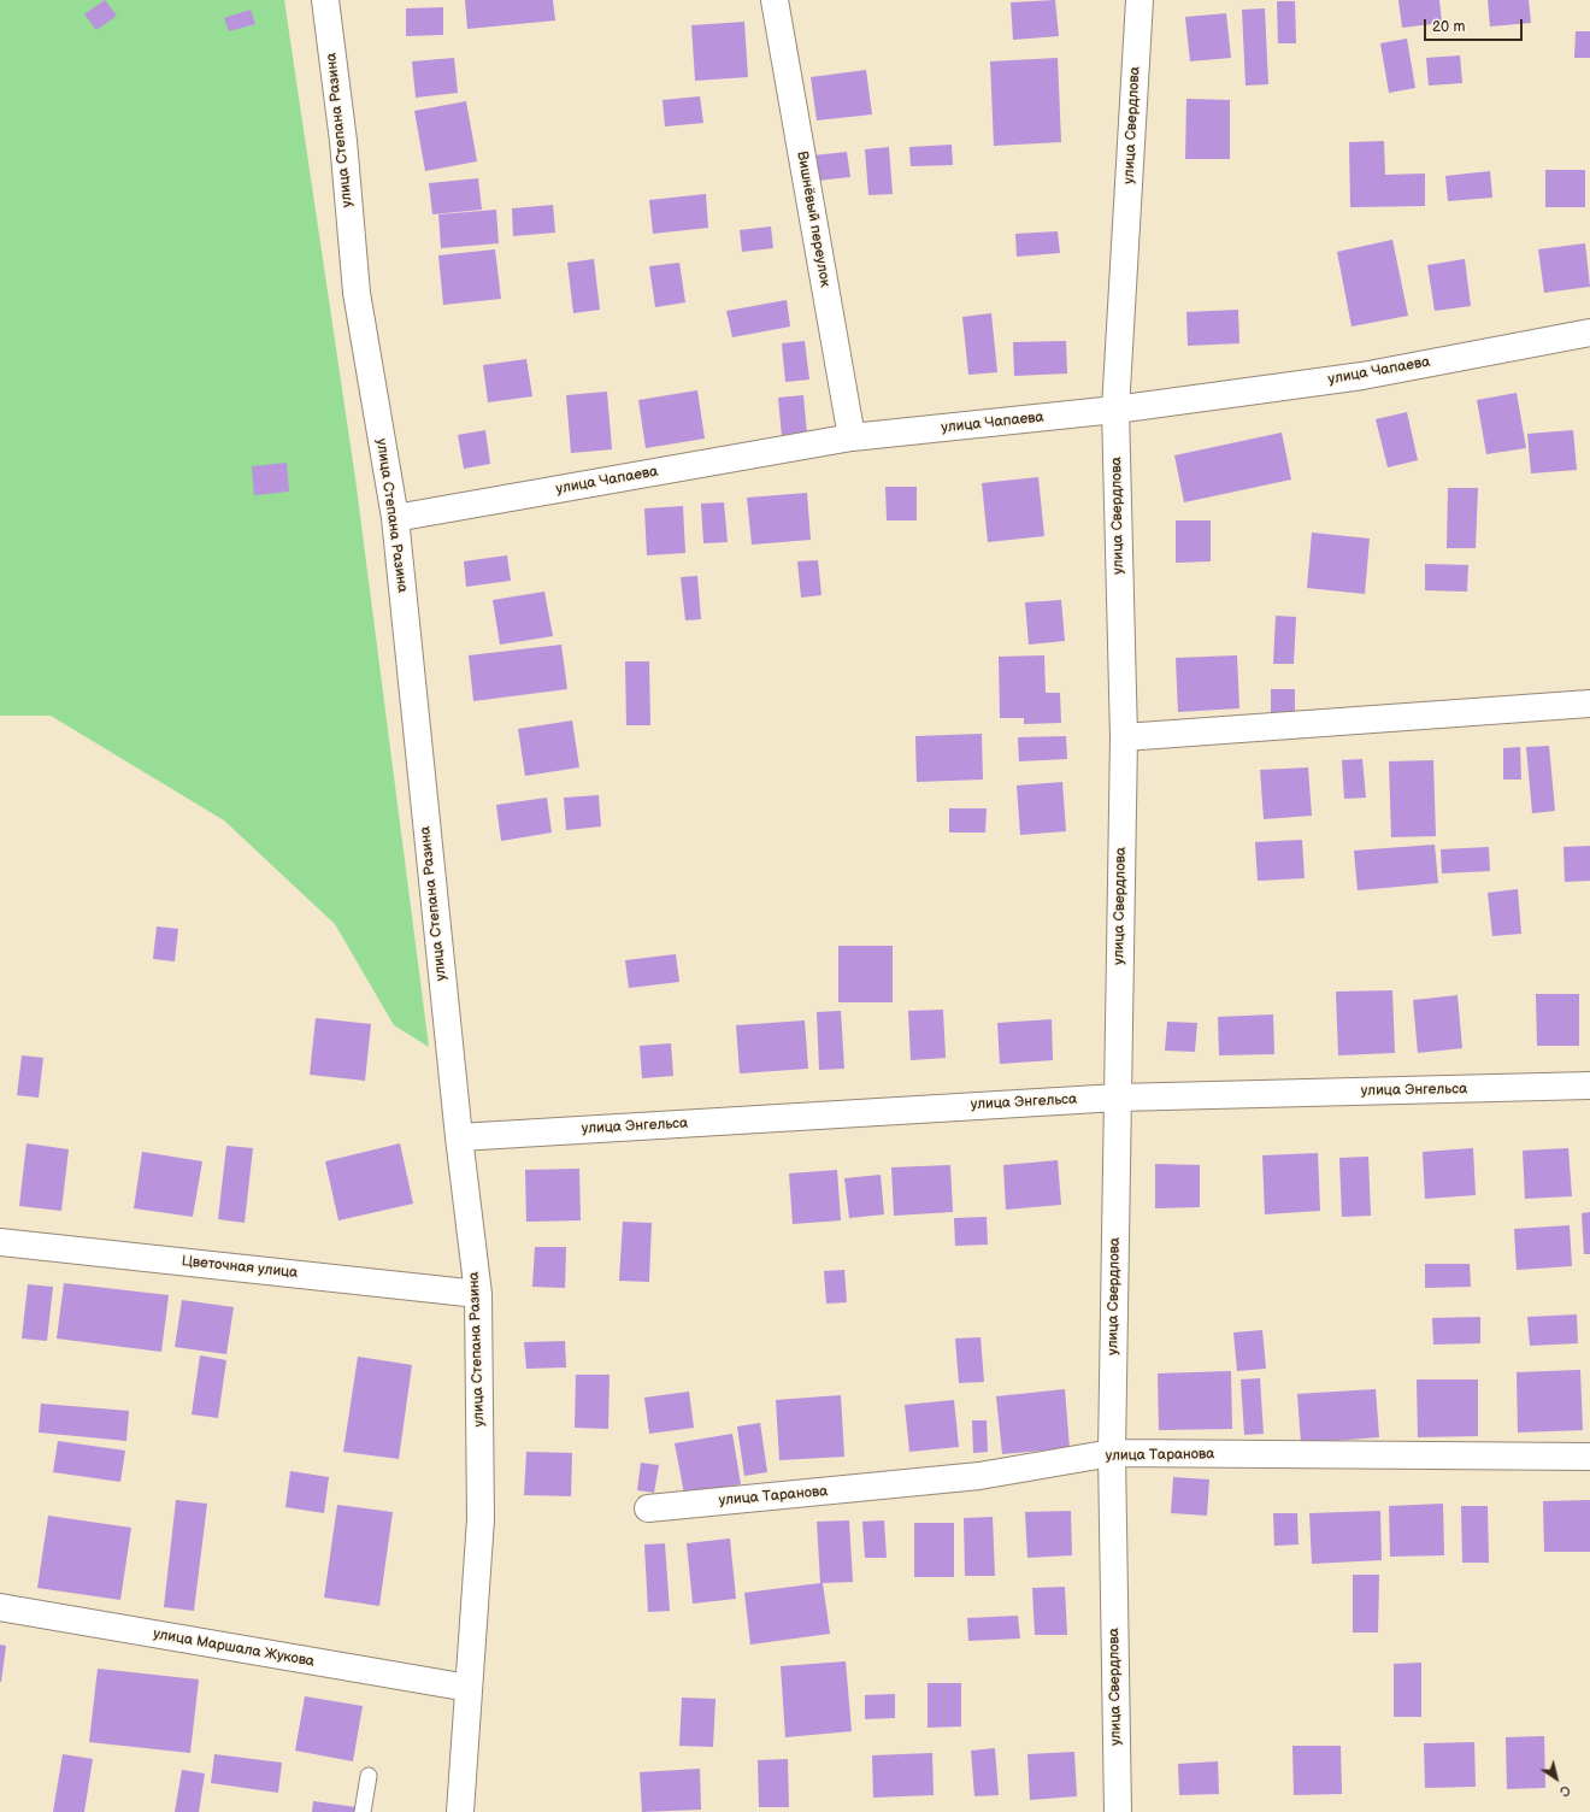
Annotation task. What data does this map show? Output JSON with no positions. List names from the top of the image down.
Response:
{
  "streets": {
    "street": [
      "улица Свердлова",
      "улица Степана Разина",
      "Вишнёвый переулок",
      "улица Чапаева",
      "улица Энгельса",
      "Цветочная улица",
      "улица Таранова",
      "улица Маршала Жукова"
    ]
  },
  "crossings": [
    ["улица Свердлова", "улица Чапаева"],
    ["улица Свердлова", "улица Энгельса"],
    ["улица Свердлова", "улица Таранова"],
    ["улица Степана Разина", "улица Чапаева"],
    ["улица Степана Разина", "улица Энгельса"],
    ["улица Степана Разина", "Цветочная улица"],
    ["улица Степана Разина", "улица Маршала Жукова"],
    ["Вишнёвый переулок", "улица Чапаева"]
  ],
  "scale_bar": "20 m",
  "north": "bottom right"
}
